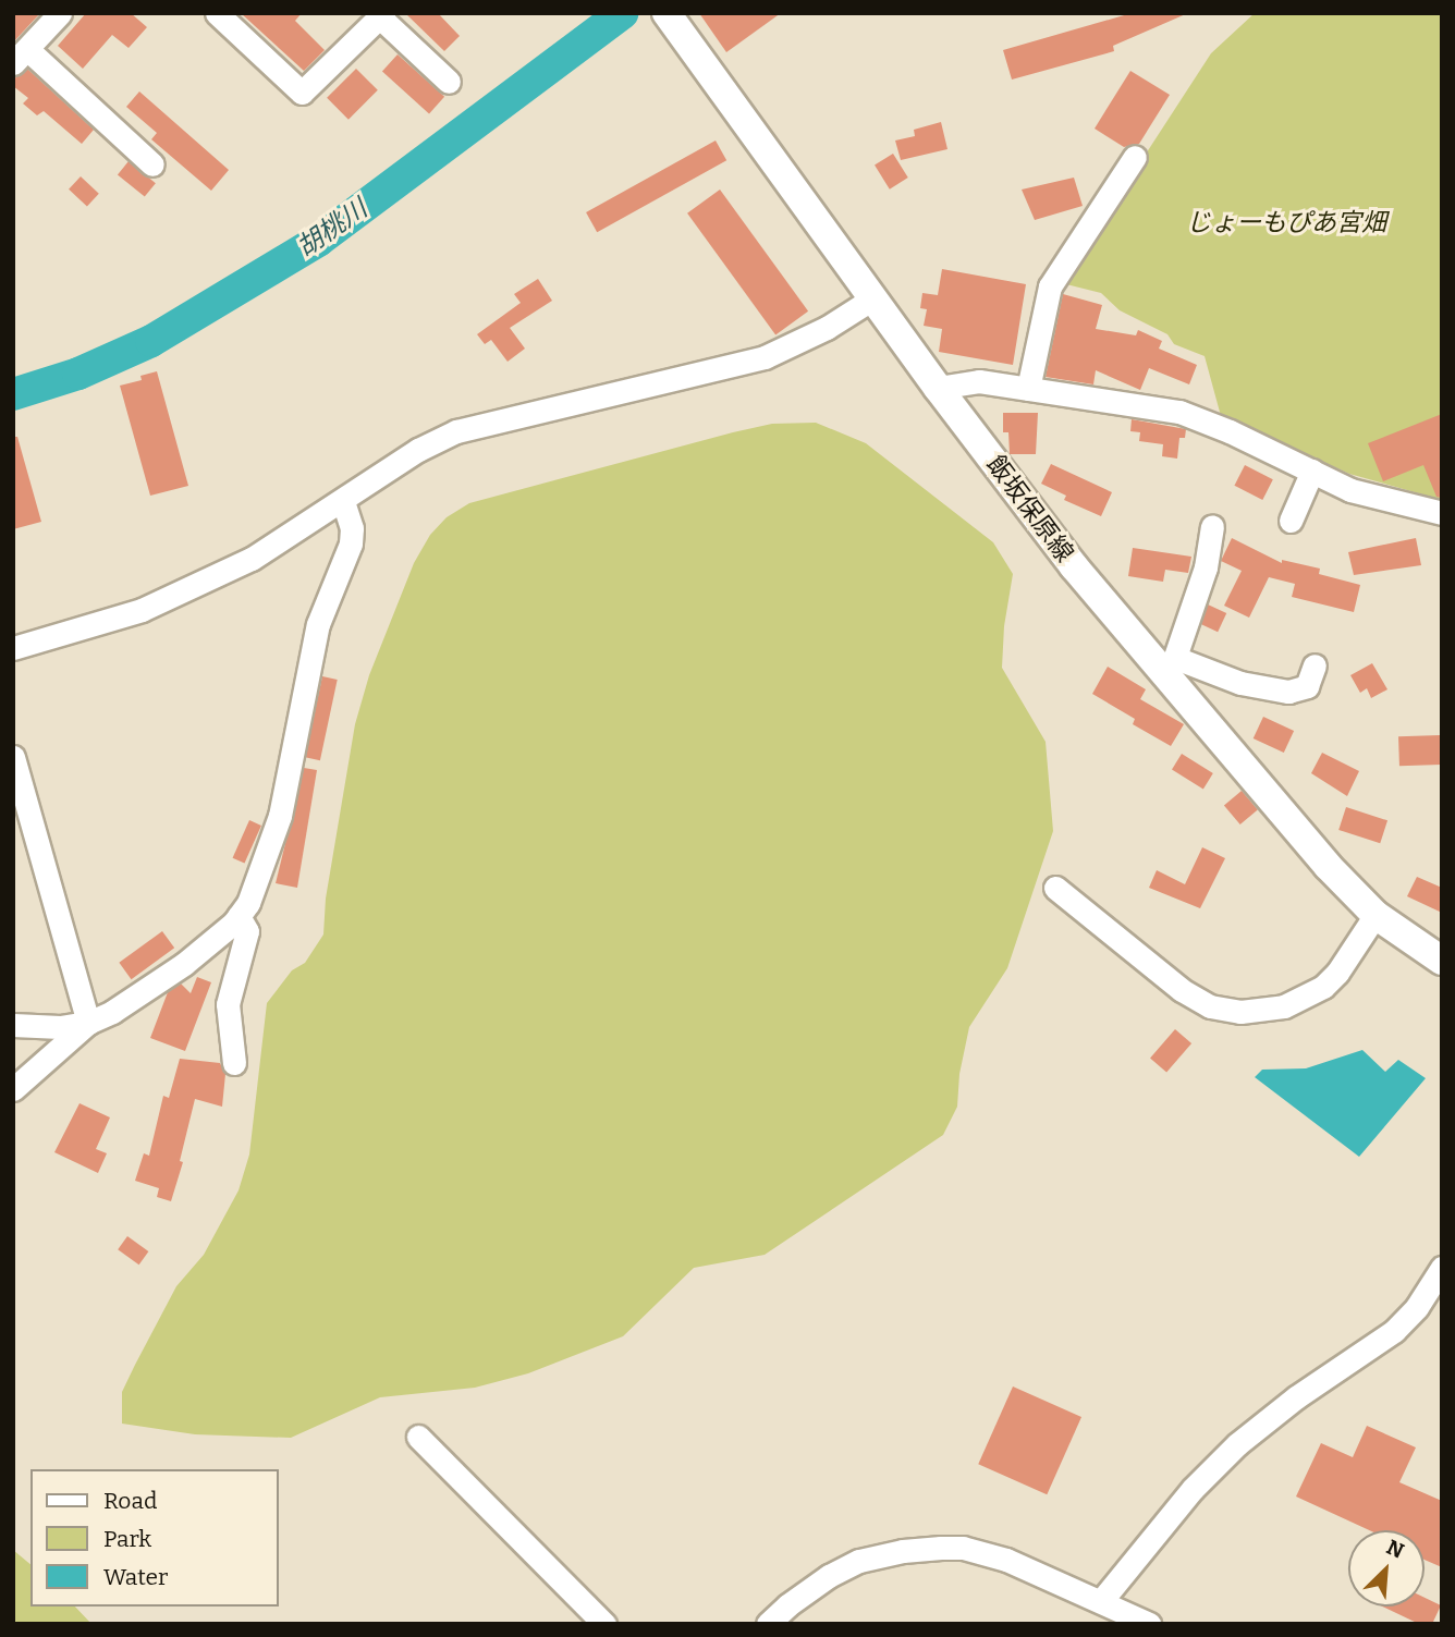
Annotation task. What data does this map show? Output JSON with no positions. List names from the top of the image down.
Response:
{
  "streets": {
    "main road": ["飯坂保原線"]
  },
  "water": ["胡桃川"],
  "parks": ["じょーもぴあ宮畑"],
  "legend": ["Road", "Park", "Water"],
  "north": "top right"
}
